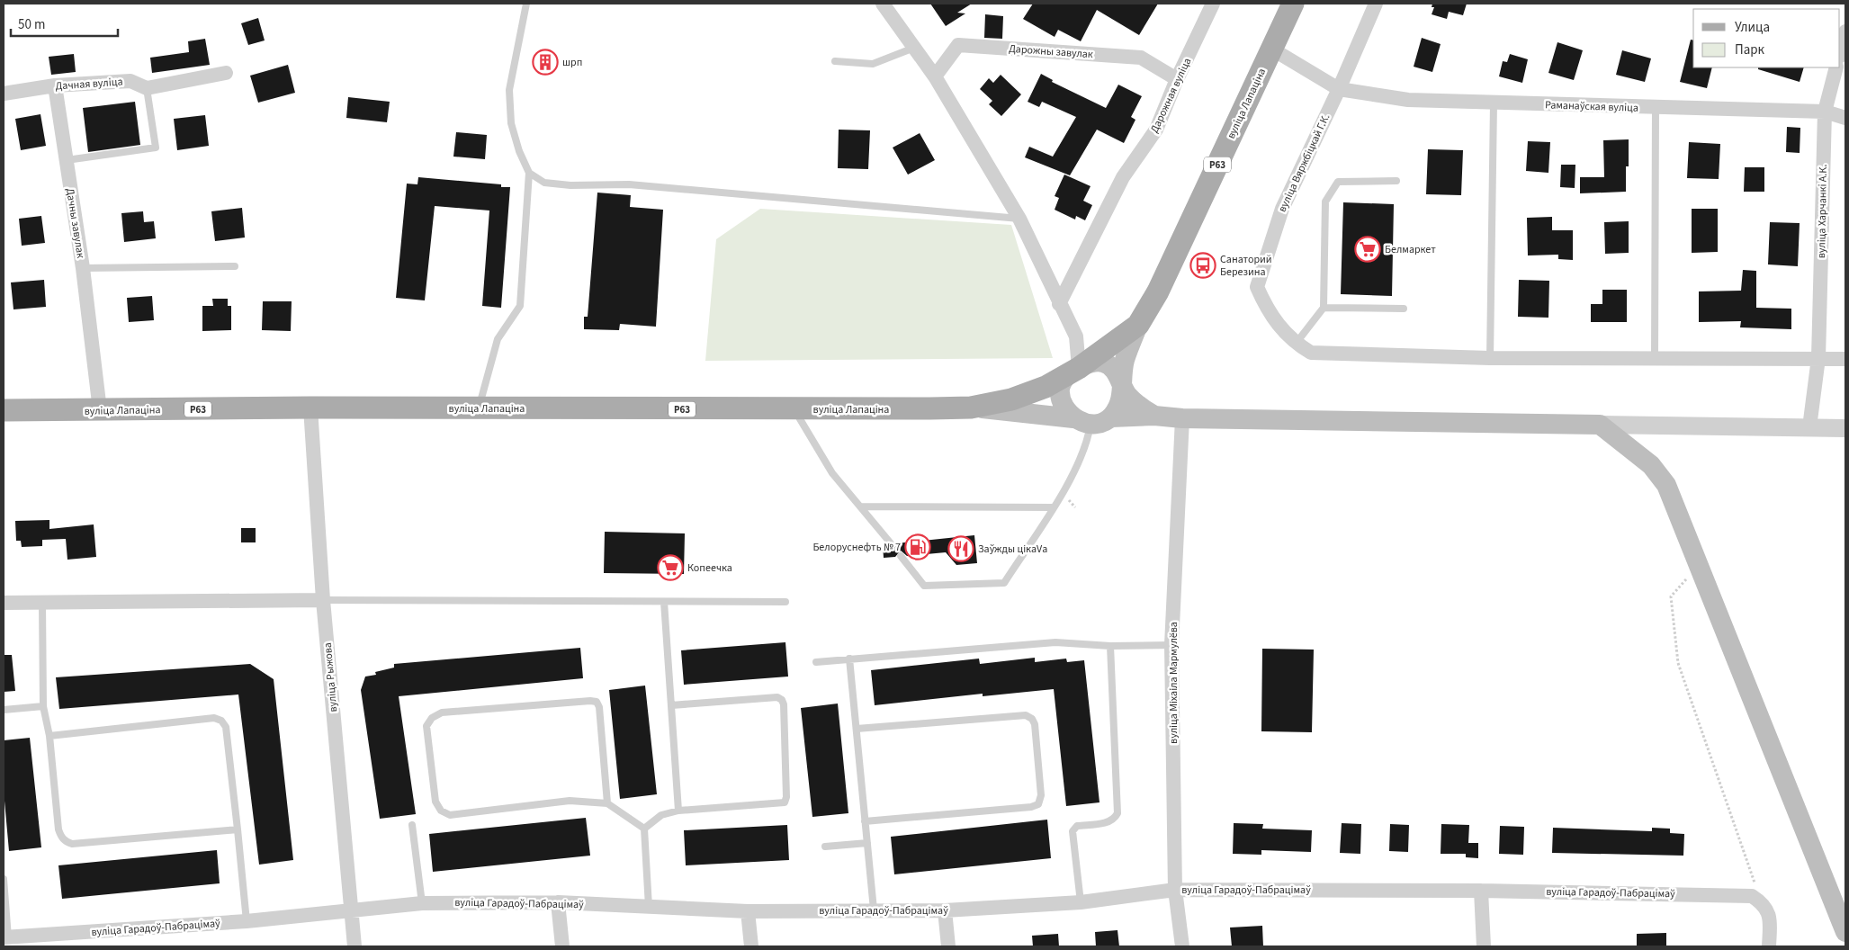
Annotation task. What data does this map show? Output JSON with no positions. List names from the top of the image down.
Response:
{
  "streets": {
    "main road": ["вуліца Лапаціна", "Р63"],
    "street": [
      "Дарожны завулак",
      "Дачная вуліца",
      "Дарожная вуліца",
      "Раманаўская вуліца",
      "вуліца Вяржбіцкай Г.К.",
      "вуліца Харчанкі А.К.",
      "Дачны завулак",
      "вуліца Рыжова",
      "вуліца Міхаіла Мармулёва",
      "вуліца Гарадоў-Пабрацімаў"
    ]
  },
  "crossings": [
    ["Дарожны завулак", "Дарожная вуліца"],
    ["Дачная вуліца", "Дачны завулак"],
    ["вуліца Лапаціна", "Дачны завулак"],
    ["вуліца Лапаціна", "вуліца Рыжова"],
    ["Раманаўская вуліца", "вуліца Вяржбіцкай Г.К."],
    ["Раманаўская вуліца", "вуліца Харчанкі А.К."],
    ["вуліца Рыжова", "вуліца Гарадоў-Пабрацімаў"],
    ["вуліца Міхаіла Мармулёва", "вуліца Гарадоў-Пабрацімаў"]
  ],
  "places": {
    "building": ["шрп"],
    "supermarket": ["Белмаркет", "Копеечка"],
    "bus stop": ["Санаторий Березина"],
    "fuel station": ["Белоруснефть № 7"],
    "restaurant": ["Заўжды цікаVа"]
  },
  "legend": ["Улица", "Парк"],
  "scale_bar": "50 m"
}
